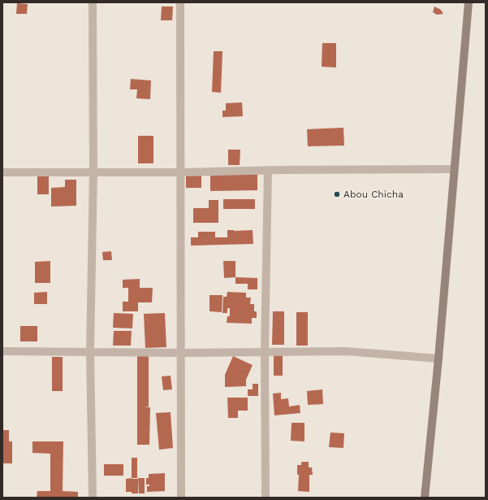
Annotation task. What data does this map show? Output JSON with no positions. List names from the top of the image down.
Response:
{
  "places": ["Abou Chicha"]
}
